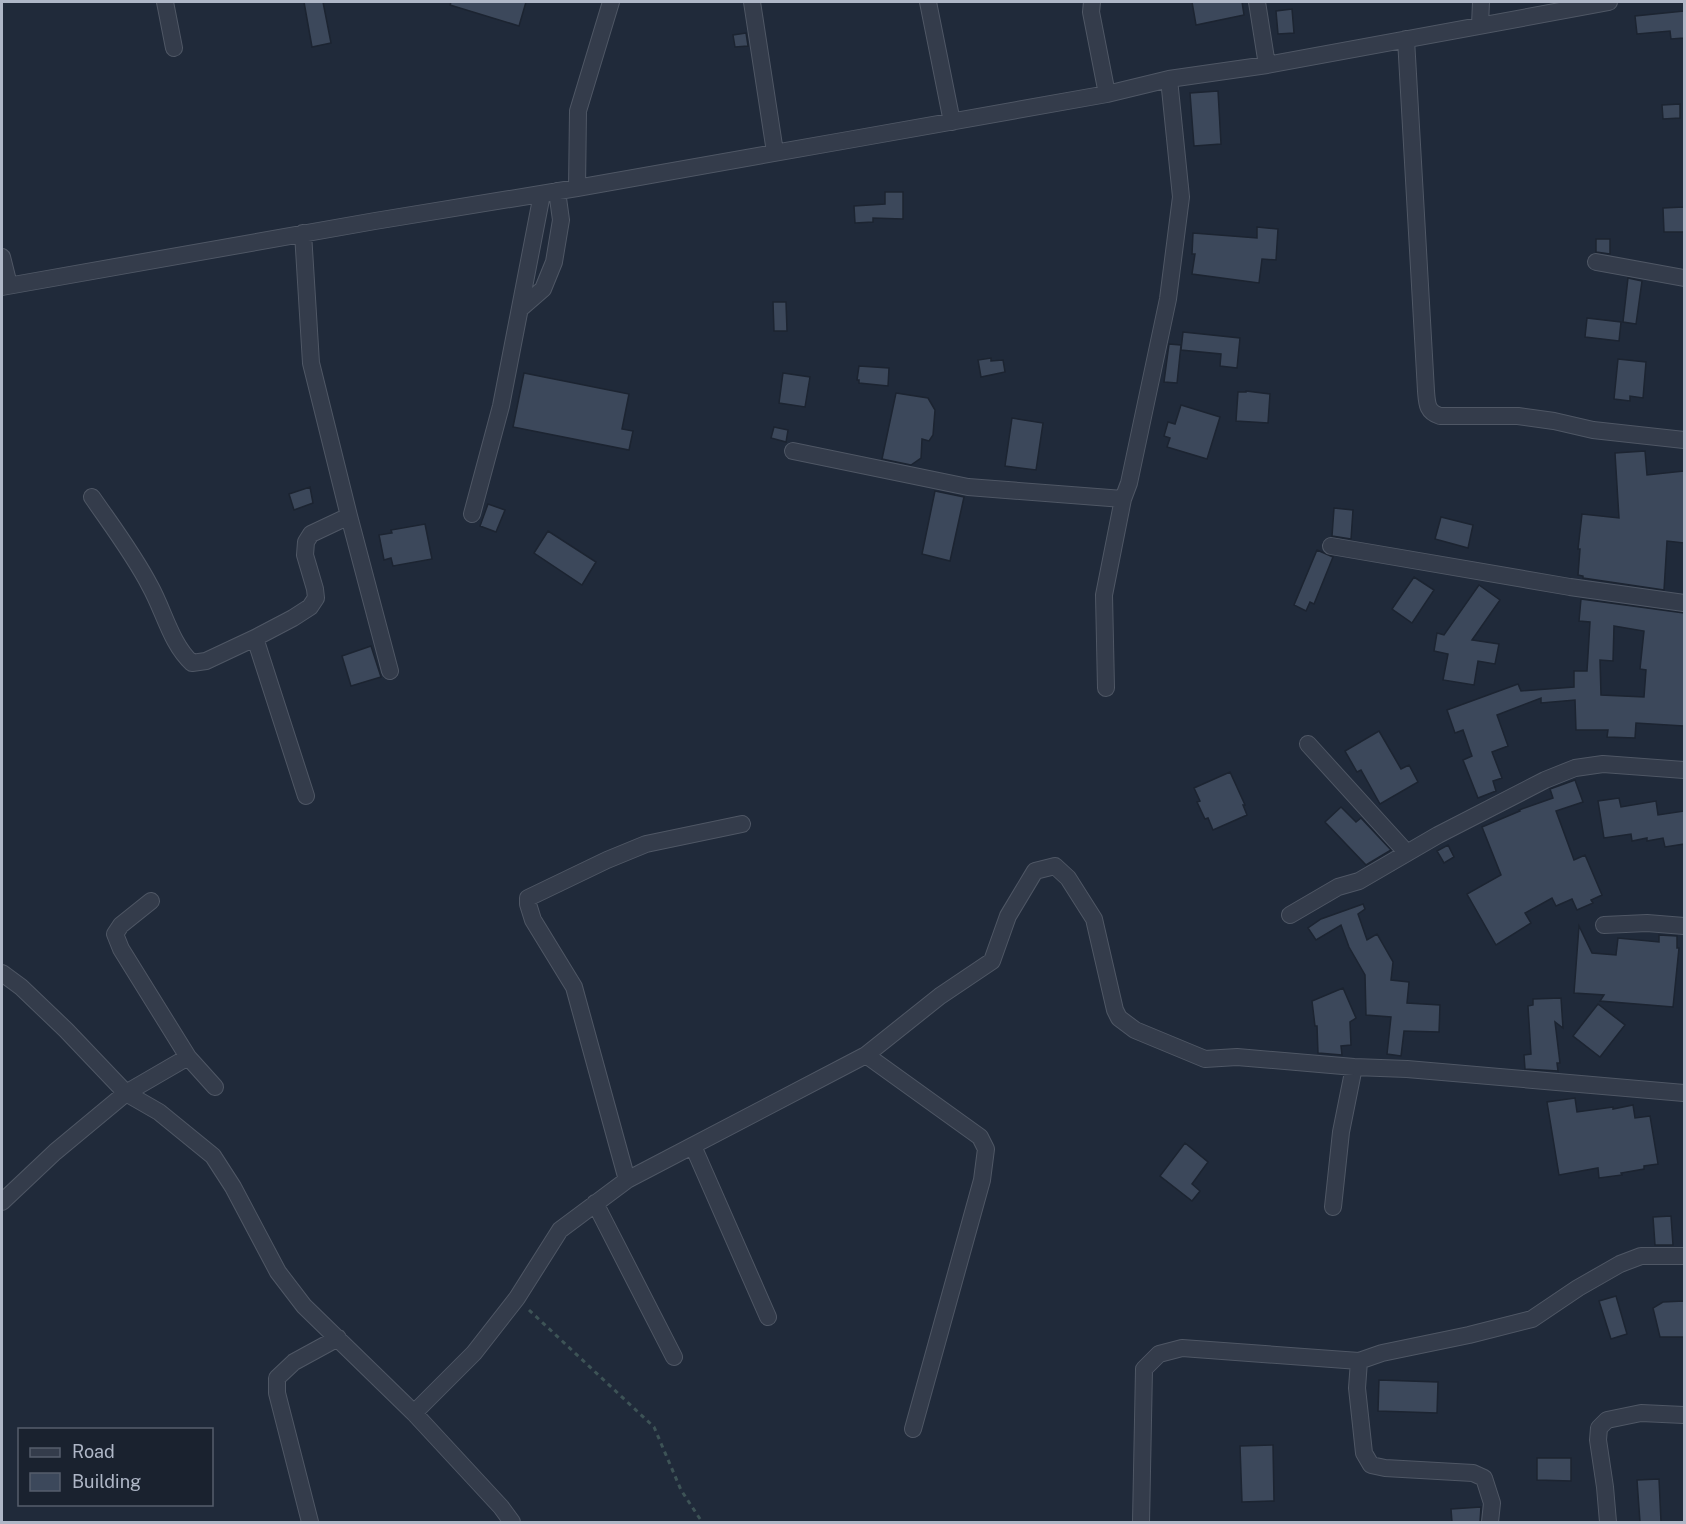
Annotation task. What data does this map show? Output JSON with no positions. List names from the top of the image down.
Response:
{
  "legend": ["Road", "Building"]
}
